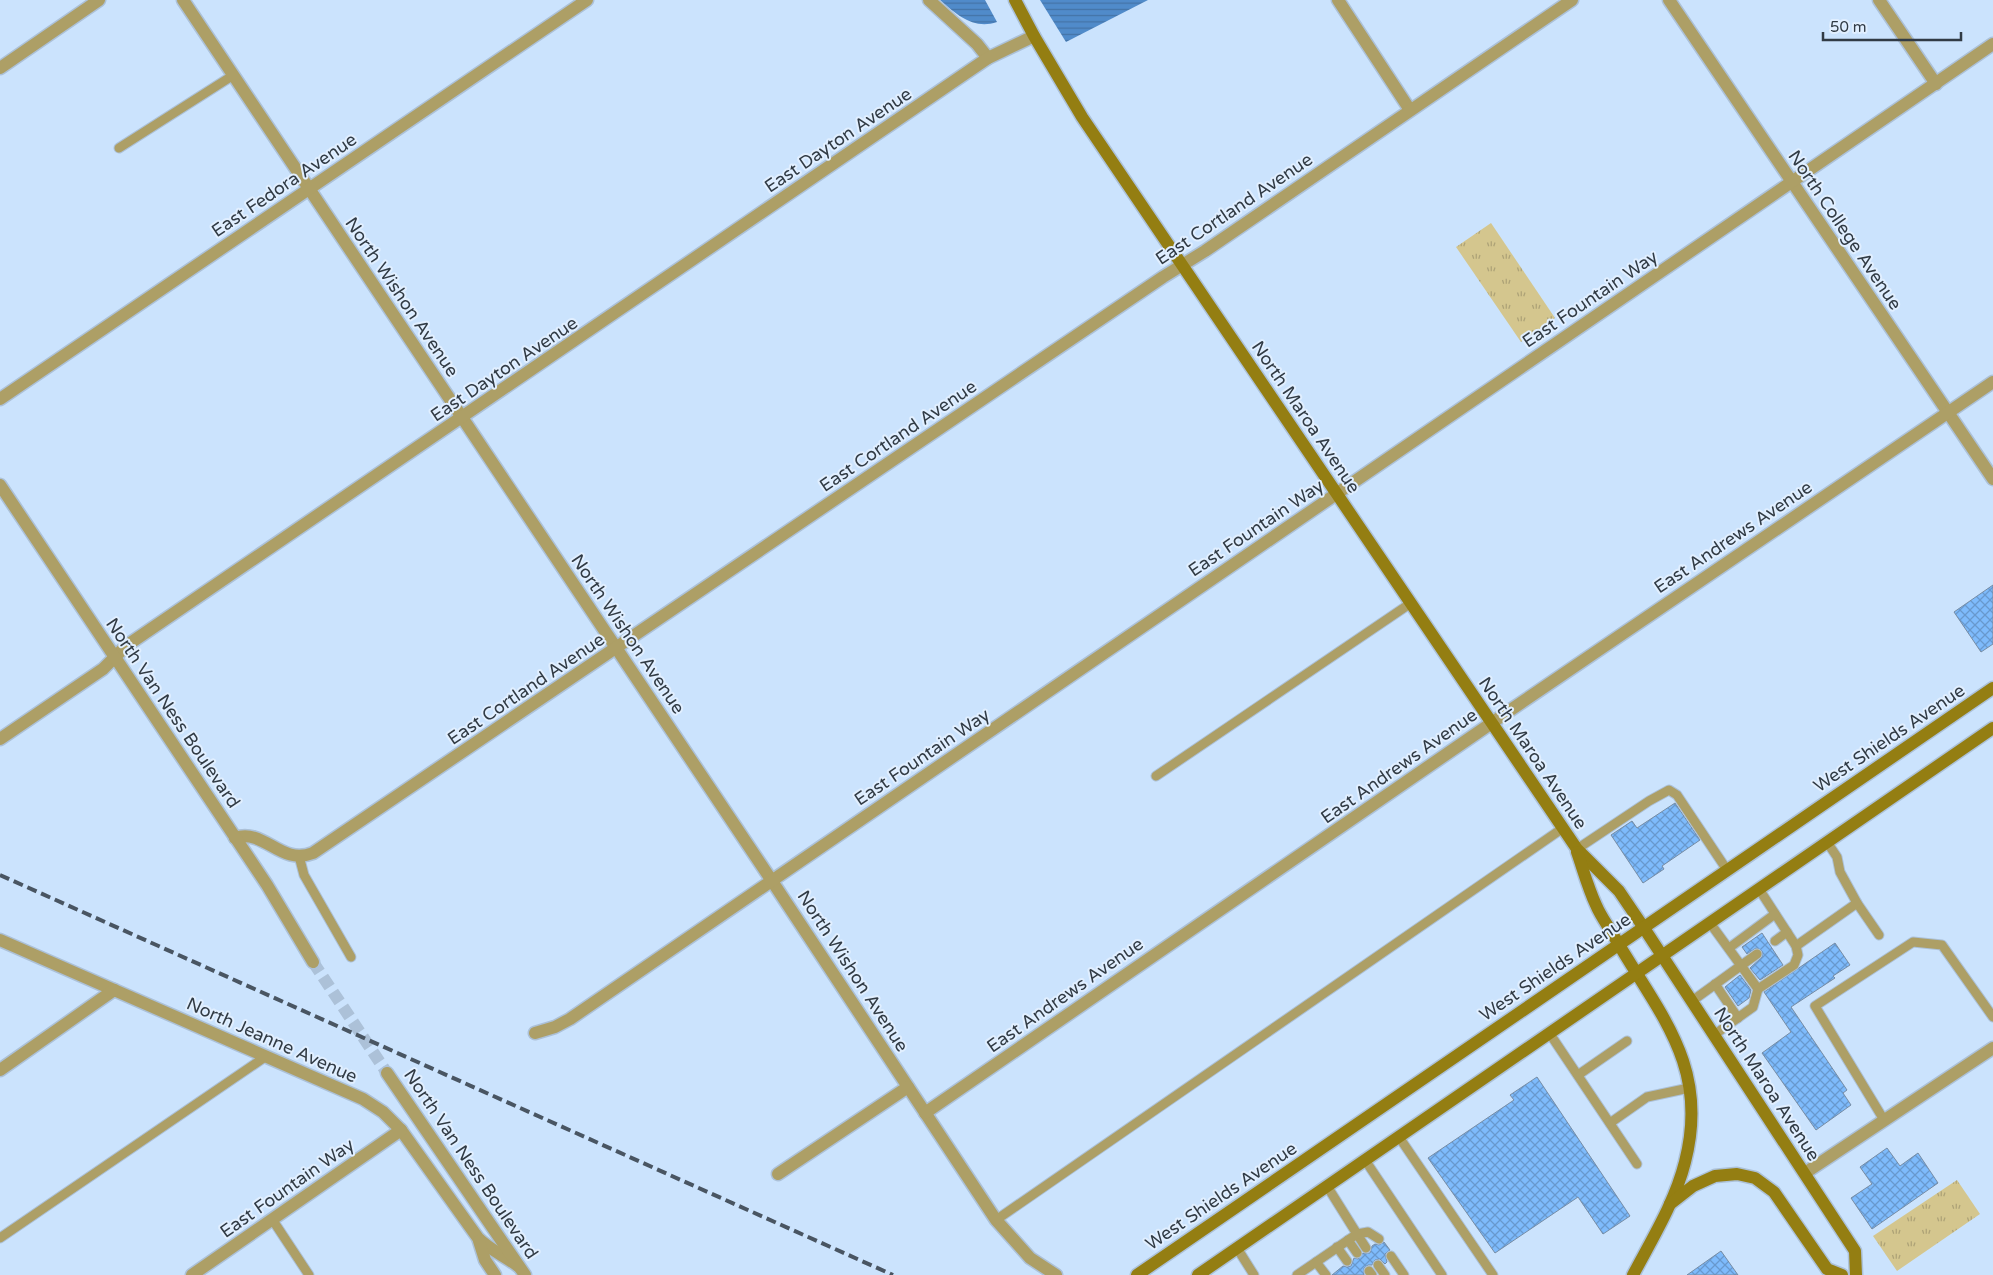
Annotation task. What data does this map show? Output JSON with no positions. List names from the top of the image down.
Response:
{
  "streets": {
    "main road": ["North Maroa Avenue", "West Shields Avenue"],
    "street": [
      "East Dayton Avenue",
      "East Fedora Avenue",
      "East Cortland Avenue",
      "North College Avenue",
      "North Wishon Avenue",
      "East Fountain Way",
      "East Andrews Avenue",
      "North Van Ness Boulevard",
      "North Jeanne Avenue"
    ]
  },
  "crossings": [
    ["East Dayton Avenue", "North Wishon Avenue"],
    ["East Dayton Avenue", "North Maroa Avenue"],
    ["East Dayton Avenue", "North Van Ness Boulevard"],
    ["East Fedora Avenue", "North Wishon Avenue"],
    ["East Cortland Avenue", "North Wishon Avenue"],
    ["East Cortland Avenue", "North Maroa Avenue"],
    ["North College Avenue", "East Fountain Way"],
    ["North College Avenue", "East Andrews Avenue"],
    ["North Wishon Avenue", "East Fountain Way"],
    ["North Wishon Avenue", "East Andrews Avenue"],
    ["East Fountain Way", "North Maroa Avenue"],
    ["East Fountain Way", "North Jeanne Avenue"],
    ["North Maroa Avenue", "East Andrews Avenue"],
    ["North Maroa Avenue", "West Shields Avenue"],
    ["North Van Ness Boulevard", "North Jeanne Avenue"]
  ],
  "scale_bar": "50 m"
}
